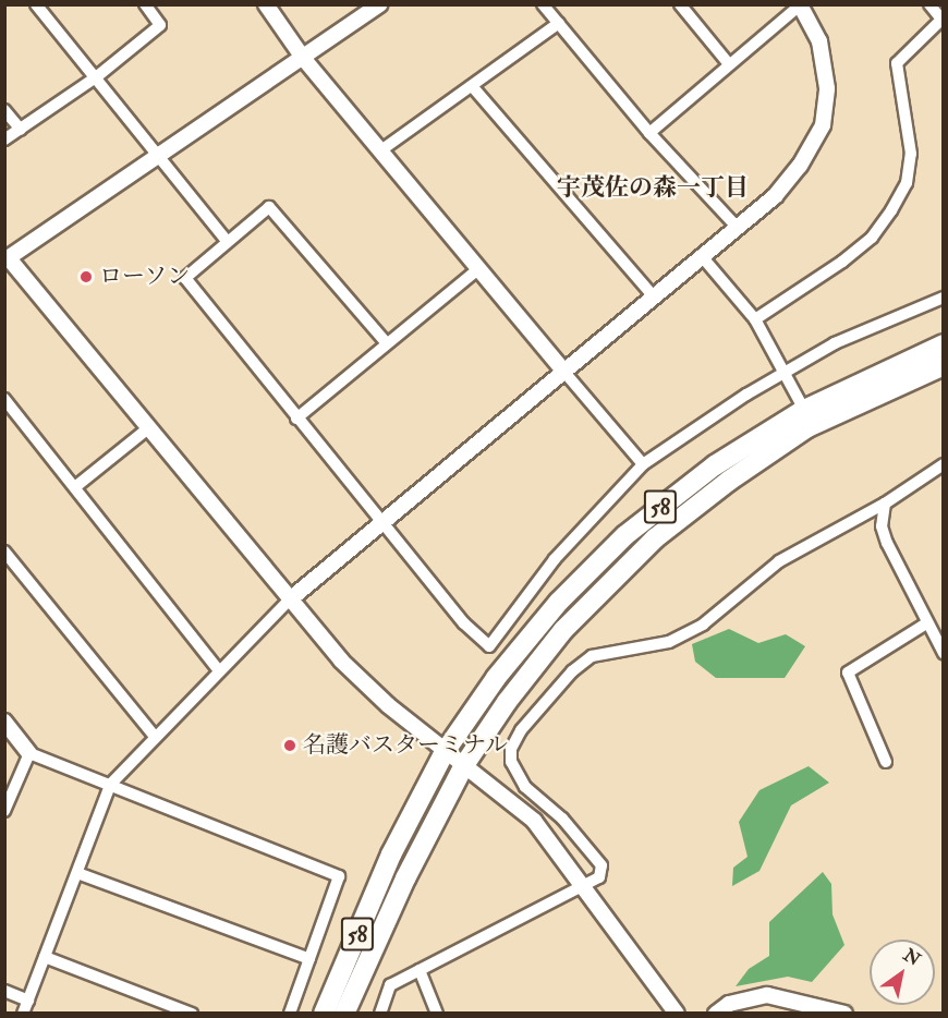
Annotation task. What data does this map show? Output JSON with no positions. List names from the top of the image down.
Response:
{
  "streets": {
    "highway": ["58"]
  },
  "districts": ["宇茂佐の森一丁目"],
  "places": ["ローソン", "名護バスターミナル"],
  "north": "top right"
}
